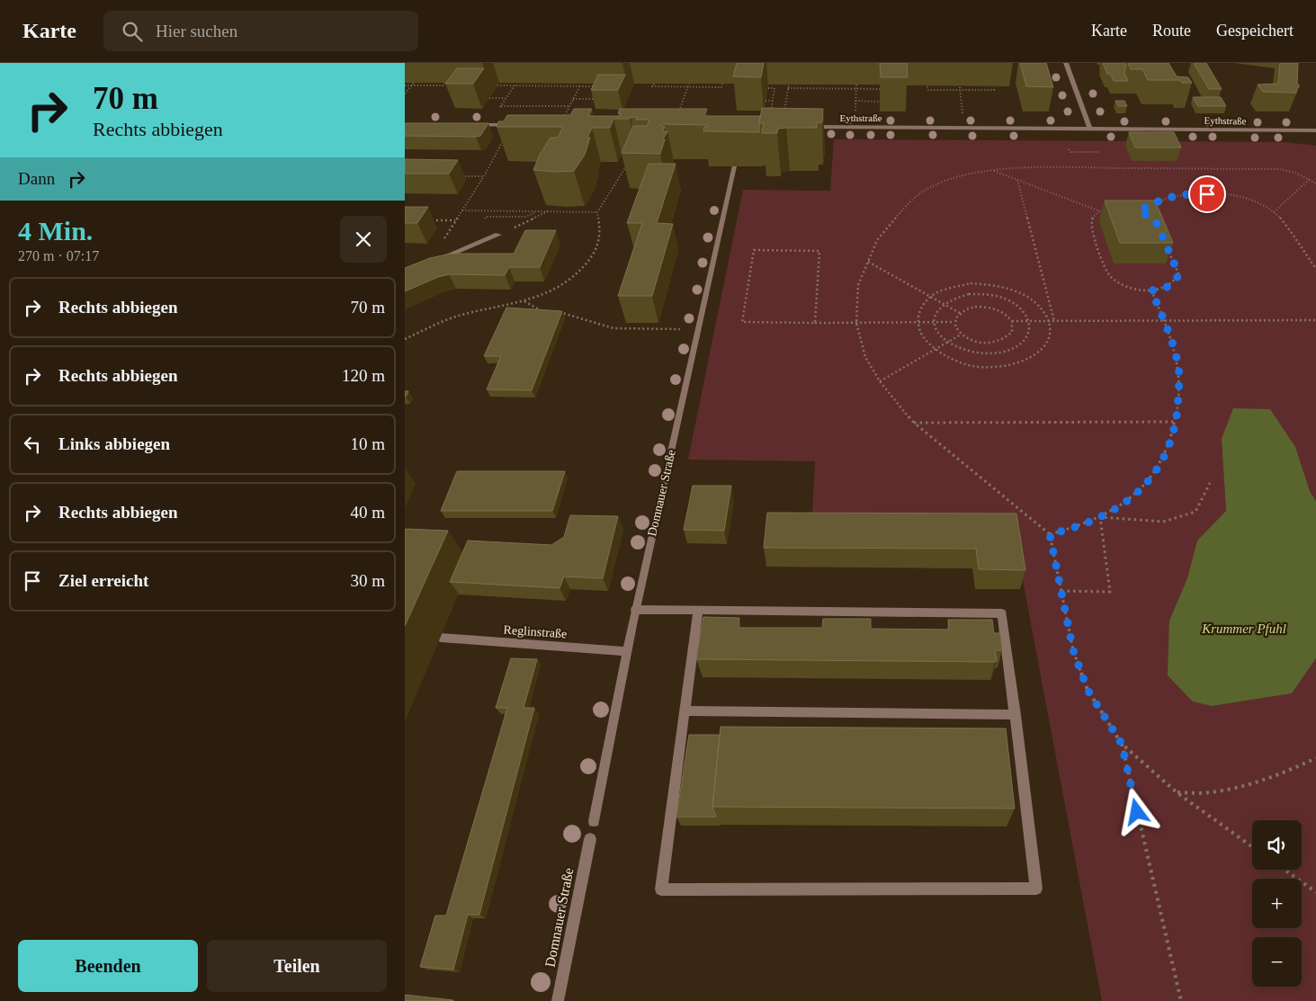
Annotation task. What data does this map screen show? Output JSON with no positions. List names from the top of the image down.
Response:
{
  "streets": {
    "street": ["Eythstraße", "Domnauer Straße", "Reglinstraße"]
  },
  "crossings": [
    ["Domnauer Straße", "Reglinstraße"]
  ],
  "water": ["Krummer Pfuhl"],
  "page": {
    "header": "Karte",
    "search": "Hier suchen",
    "nav": ["Karte", "Route", "Gespeichert"],
    "turn": ["70 m", "Rechts abbiegen"],
    "then": "Dann",
    "heading": ["4 Min.", "270 m · 07:17"],
    "list": [
      {
        "name": "Rechts abbiegen",
        "value": "70 m"
      },
      {
        "name": "Rechts abbiegen",
        "value": "120 m"
      },
      {
        "name": "Links abbiegen",
        "value": "10 m"
      },
      {
        "name": "Rechts abbiegen",
        "value": "40 m"
      },
      {
        "name": "Ziel erreicht",
        "value": "30 m"
      }
    ],
    "map_buttons": ["+", "−"],
    "buttons": ["Beenden", "Teilen"]
  }
}
